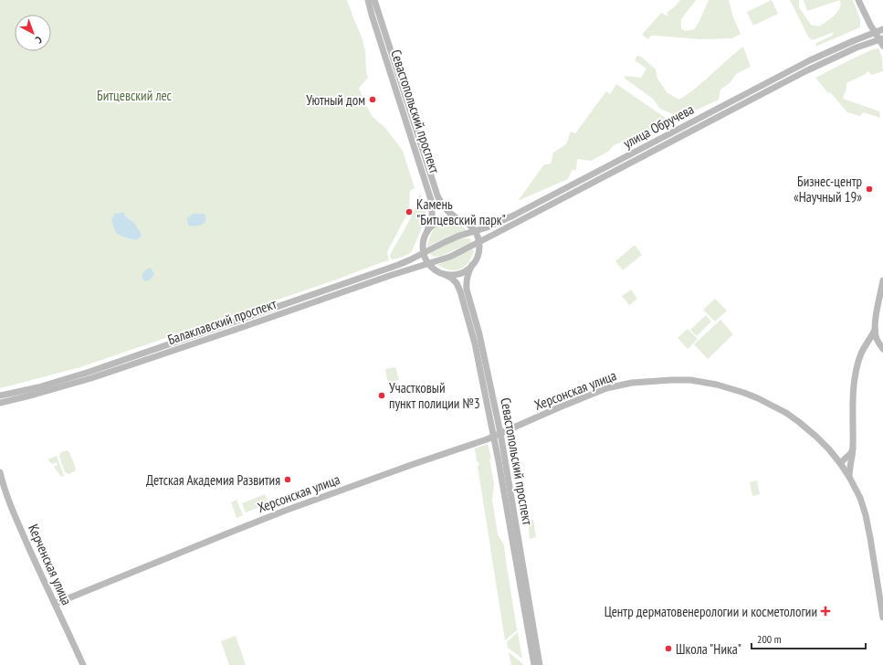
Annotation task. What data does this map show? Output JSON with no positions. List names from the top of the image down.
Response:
{
  "streets": {
    "main road": [
      "Севастопольский проспект",
      "улица Обручева",
      "Балаклавский проспект",
      "Херсонская улица",
      "Керченская улица"
    ]
  },
  "crossings": [
    ["Севастопольский проспект", "улица Обручева"],
    ["Севастопольский проспект", "Балаклавский проспект"],
    ["Севастопольский проспект", "Херсонская улица"],
    ["улица Обручева", "Балаклавский проспект"],
    ["Херсонская улица", "Керченская улица"]
  ],
  "parks": ["Битцевский лес"],
  "places": {
    "other": [
      "Уютный дом",
      "Бизнес-центр «Научный 19»",
      "Камень \"Битцевский парк\"",
      "Участковый пункт полиции №3",
      "Детская Академия Развития",
      "Школа \"Ника\""
    ],
    "health": ["Центр дерматовенерологии и косметологии"]
  },
  "scale_bar": "200 m",
  "north": "bottom right"
}
